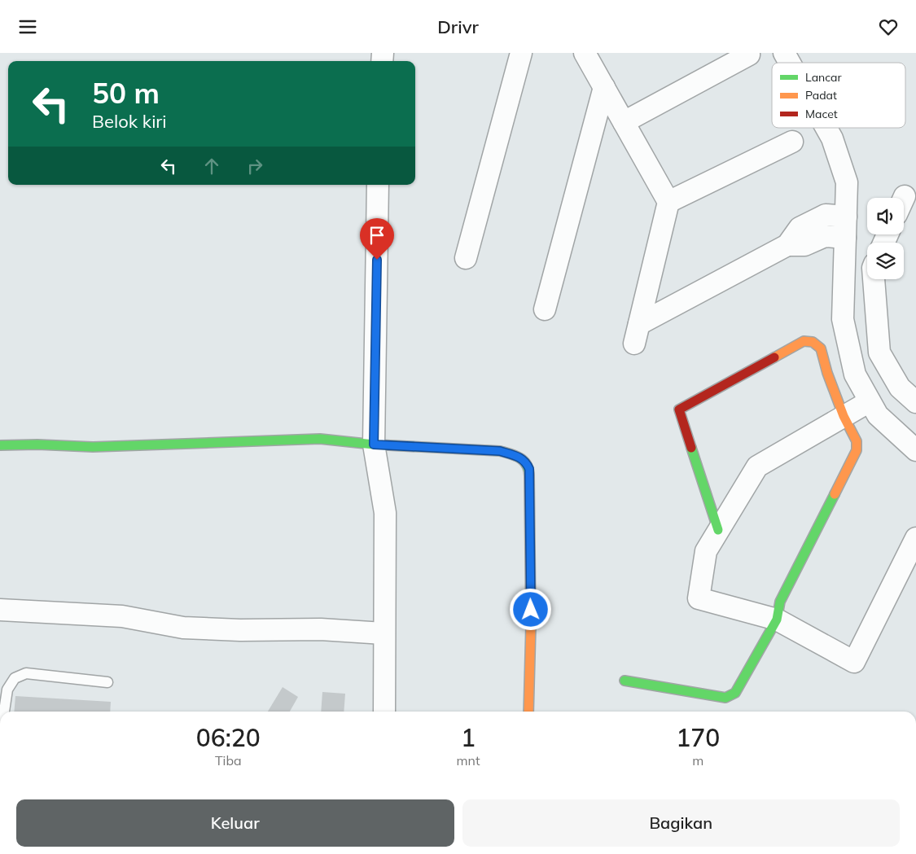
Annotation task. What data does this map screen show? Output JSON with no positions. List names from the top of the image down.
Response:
{
  "legend": ["Lancar", "Padat", "Macet"],
  "page": {
    "header": "Drivr",
    "turn": ["50 m", "Belok kiri"],
    "eta": [
      "06:20",
      "Tiba",
      "1",
      "mnt",
      "170",
      "m"
    ],
    "buttons": ["Keluar", "Bagikan"]
  }
}
